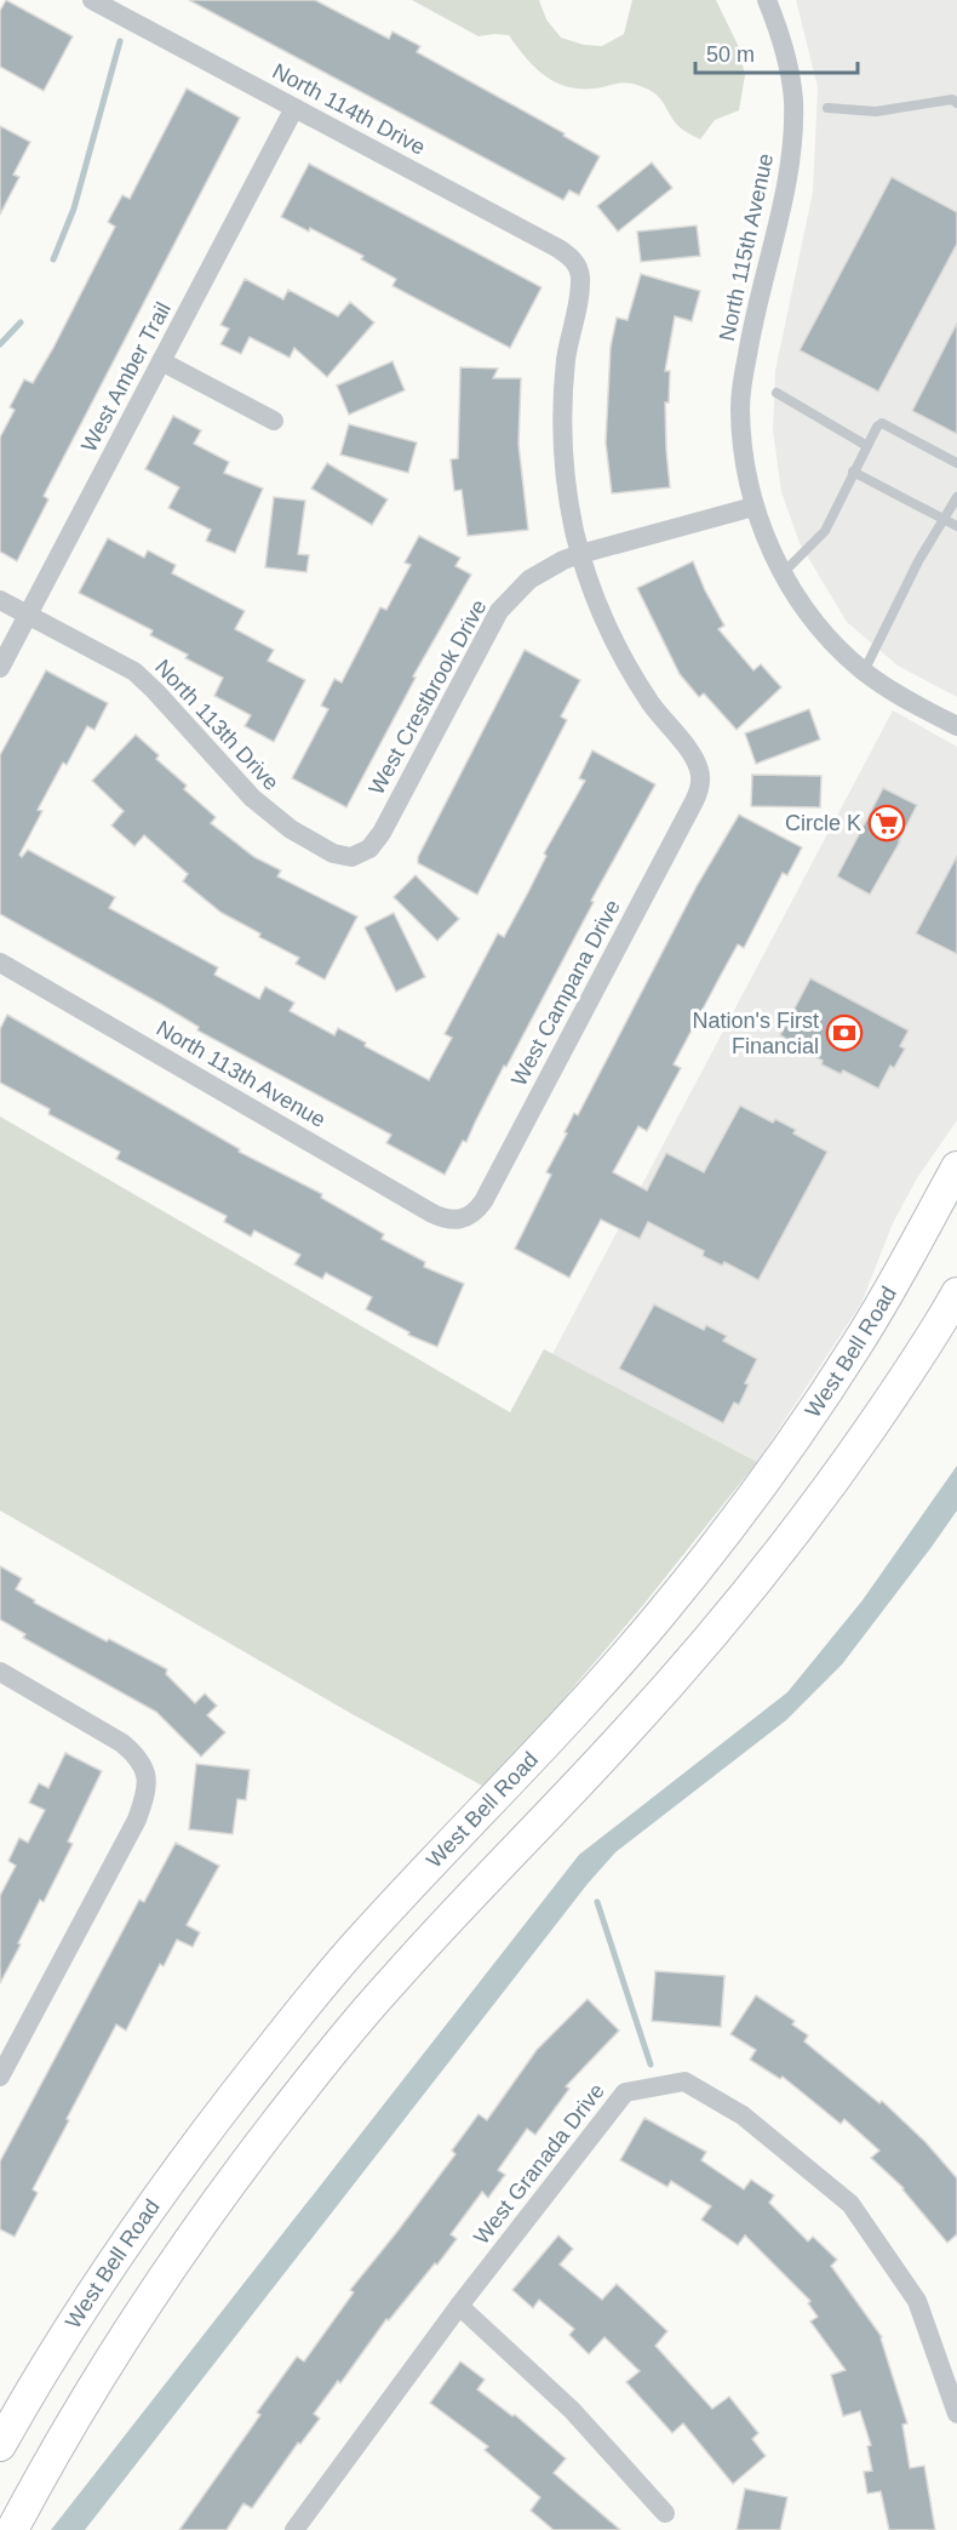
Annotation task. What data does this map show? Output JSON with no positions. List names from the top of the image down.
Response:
{
  "streets": {
    "main road": ["West Bell Road"],
    "street": [
      "North 114th Drive",
      "North 115th Avenue",
      "West Amber Trail",
      "West Crestbrook Drive",
      "North 113th Drive",
      "West Campana Drive",
      "North 113th Avenue",
      "West Granada Drive"
    ]
  },
  "crossings": [
    ["North 114th Drive", "West Amber Trail"],
    ["North 114th Drive", "West Crestbrook Drive"],
    ["North 114th Drive", "West Campana Drive"],
    ["North 115th Avenue", "West Crestbrook Drive"],
    ["West Amber Trail", "North 113th Drive"],
    ["West Crestbrook Drive", "North 113th Drive"],
    ["West Crestbrook Drive", "West Campana Drive"],
    ["West Campana Drive", "North 113th Avenue"]
  ],
  "places": {
    "supermarket": ["Circle K"],
    "bank": ["Nation's First Financial"]
  },
  "scale_bar": "50 m"
}
